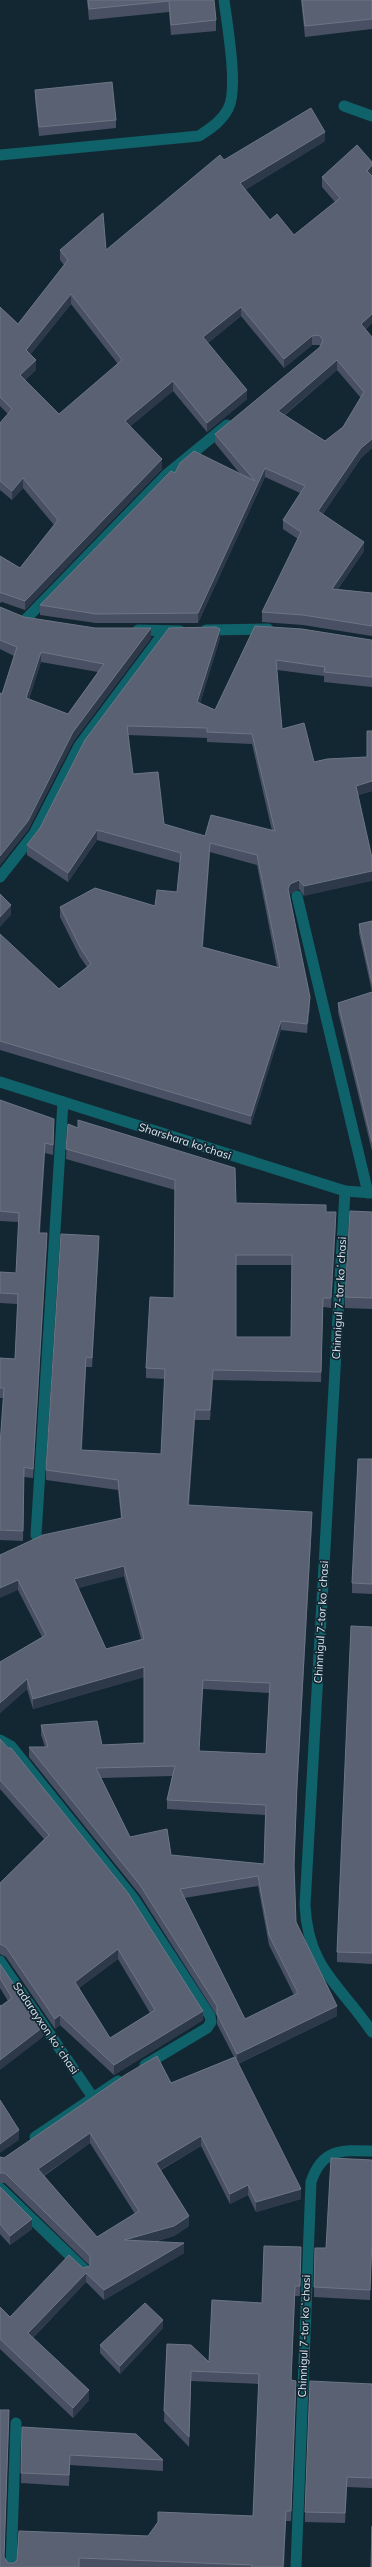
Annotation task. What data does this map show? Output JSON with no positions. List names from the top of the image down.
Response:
{
  "streets": {
    "street": ["Sharshara ko'chasi", "Chinnigul 7-tor koʻchasi", "Sadarayxon koʻchasi"]
  },
  "crossings": [
    ["Sharshara ko'chasi", "Chinnigul 7-tor koʻchasi"]
  ]
}
